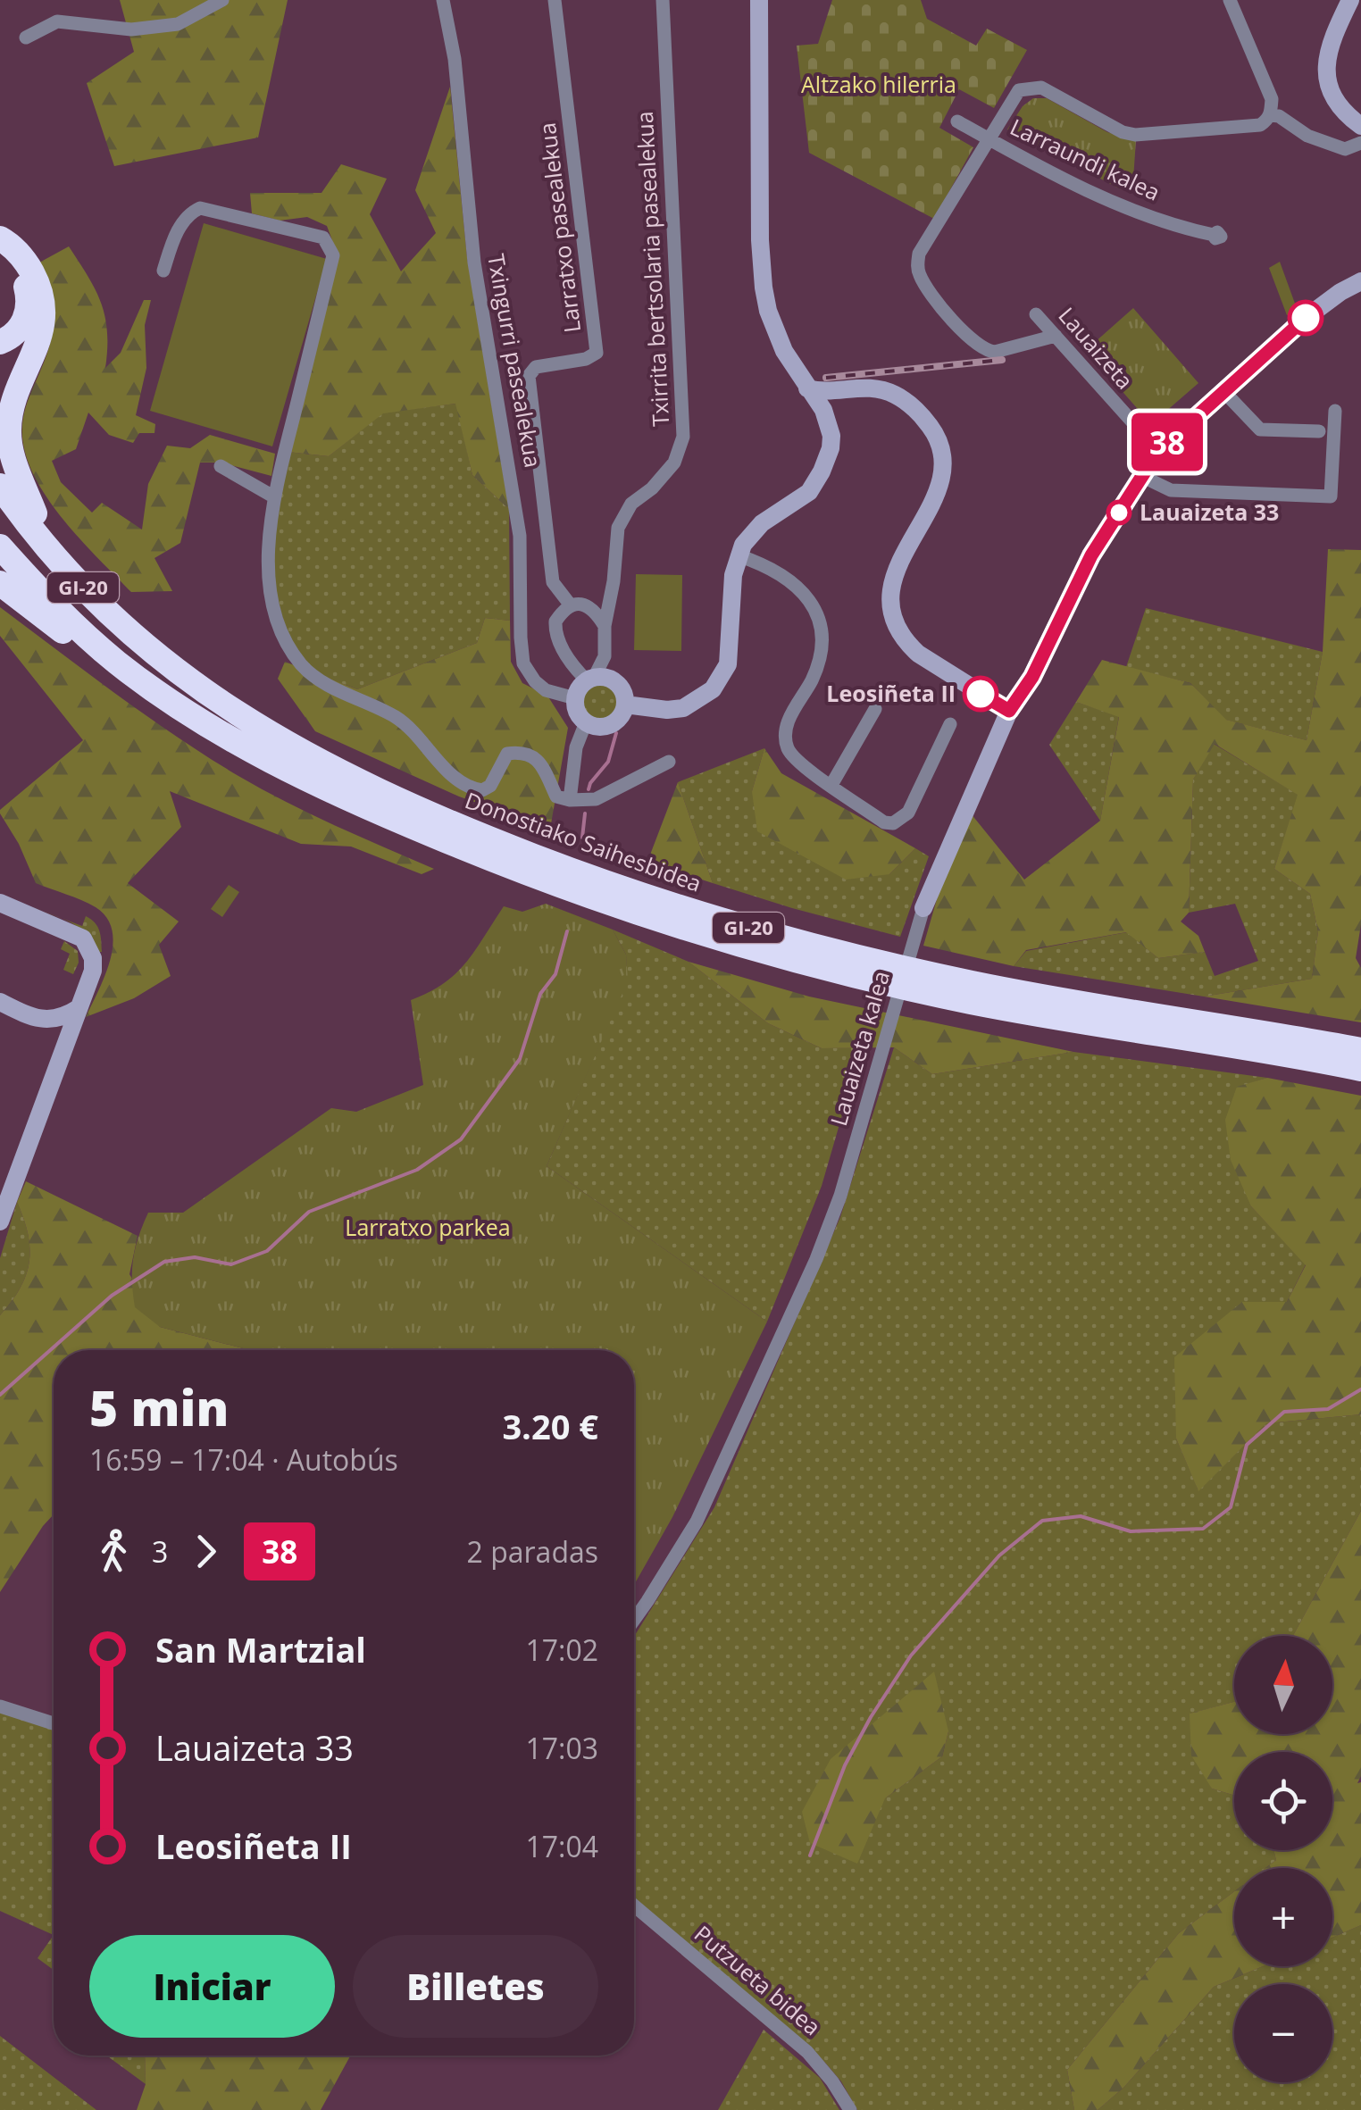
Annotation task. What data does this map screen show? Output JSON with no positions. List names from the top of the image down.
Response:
{
  "streets": {
    "highway": ["GI-20", "Donostiako Saihesbidea"],
    "street": [
      "Larraundi kalea",
      "Larratxo pasealekua",
      "Txirrita bertsolaria pasealekua",
      "Lauaizeta",
      "Txingurri pasealekua",
      "Lauaizeta kalea",
      "Putzueta bidea"
    ]
  },
  "crossings": [
    ["Larraundi kalea", "Lauaizeta"],
    ["Lauaizeta", "Lauaizeta kalea"]
  ],
  "parks": ["Altzako hilerria", "Larratxo parkea"],
  "places": ["Lauaizeta 33", "Leosiñeta II"],
  "lines": ["bus line 38"],
  "north": "top",
  "page": {
    "on_map": "38",
    "heading": ["5 min", "16:59 – 17:04 · Autobús", "3.20 €"],
    "legs": ["3", "38", "2 paradas"],
    "list": [
      {
        "name": "San Martzial",
        "value": "17:02"
      },
      {
        "name": "Lauaizeta 33",
        "value": "17:03"
      },
      {
        "name": "Leosiñeta II",
        "value": "17:04"
      }
    ],
    "map_buttons": ["+", "−"],
    "buttons": ["Iniciar", "Billetes"]
  }
}
